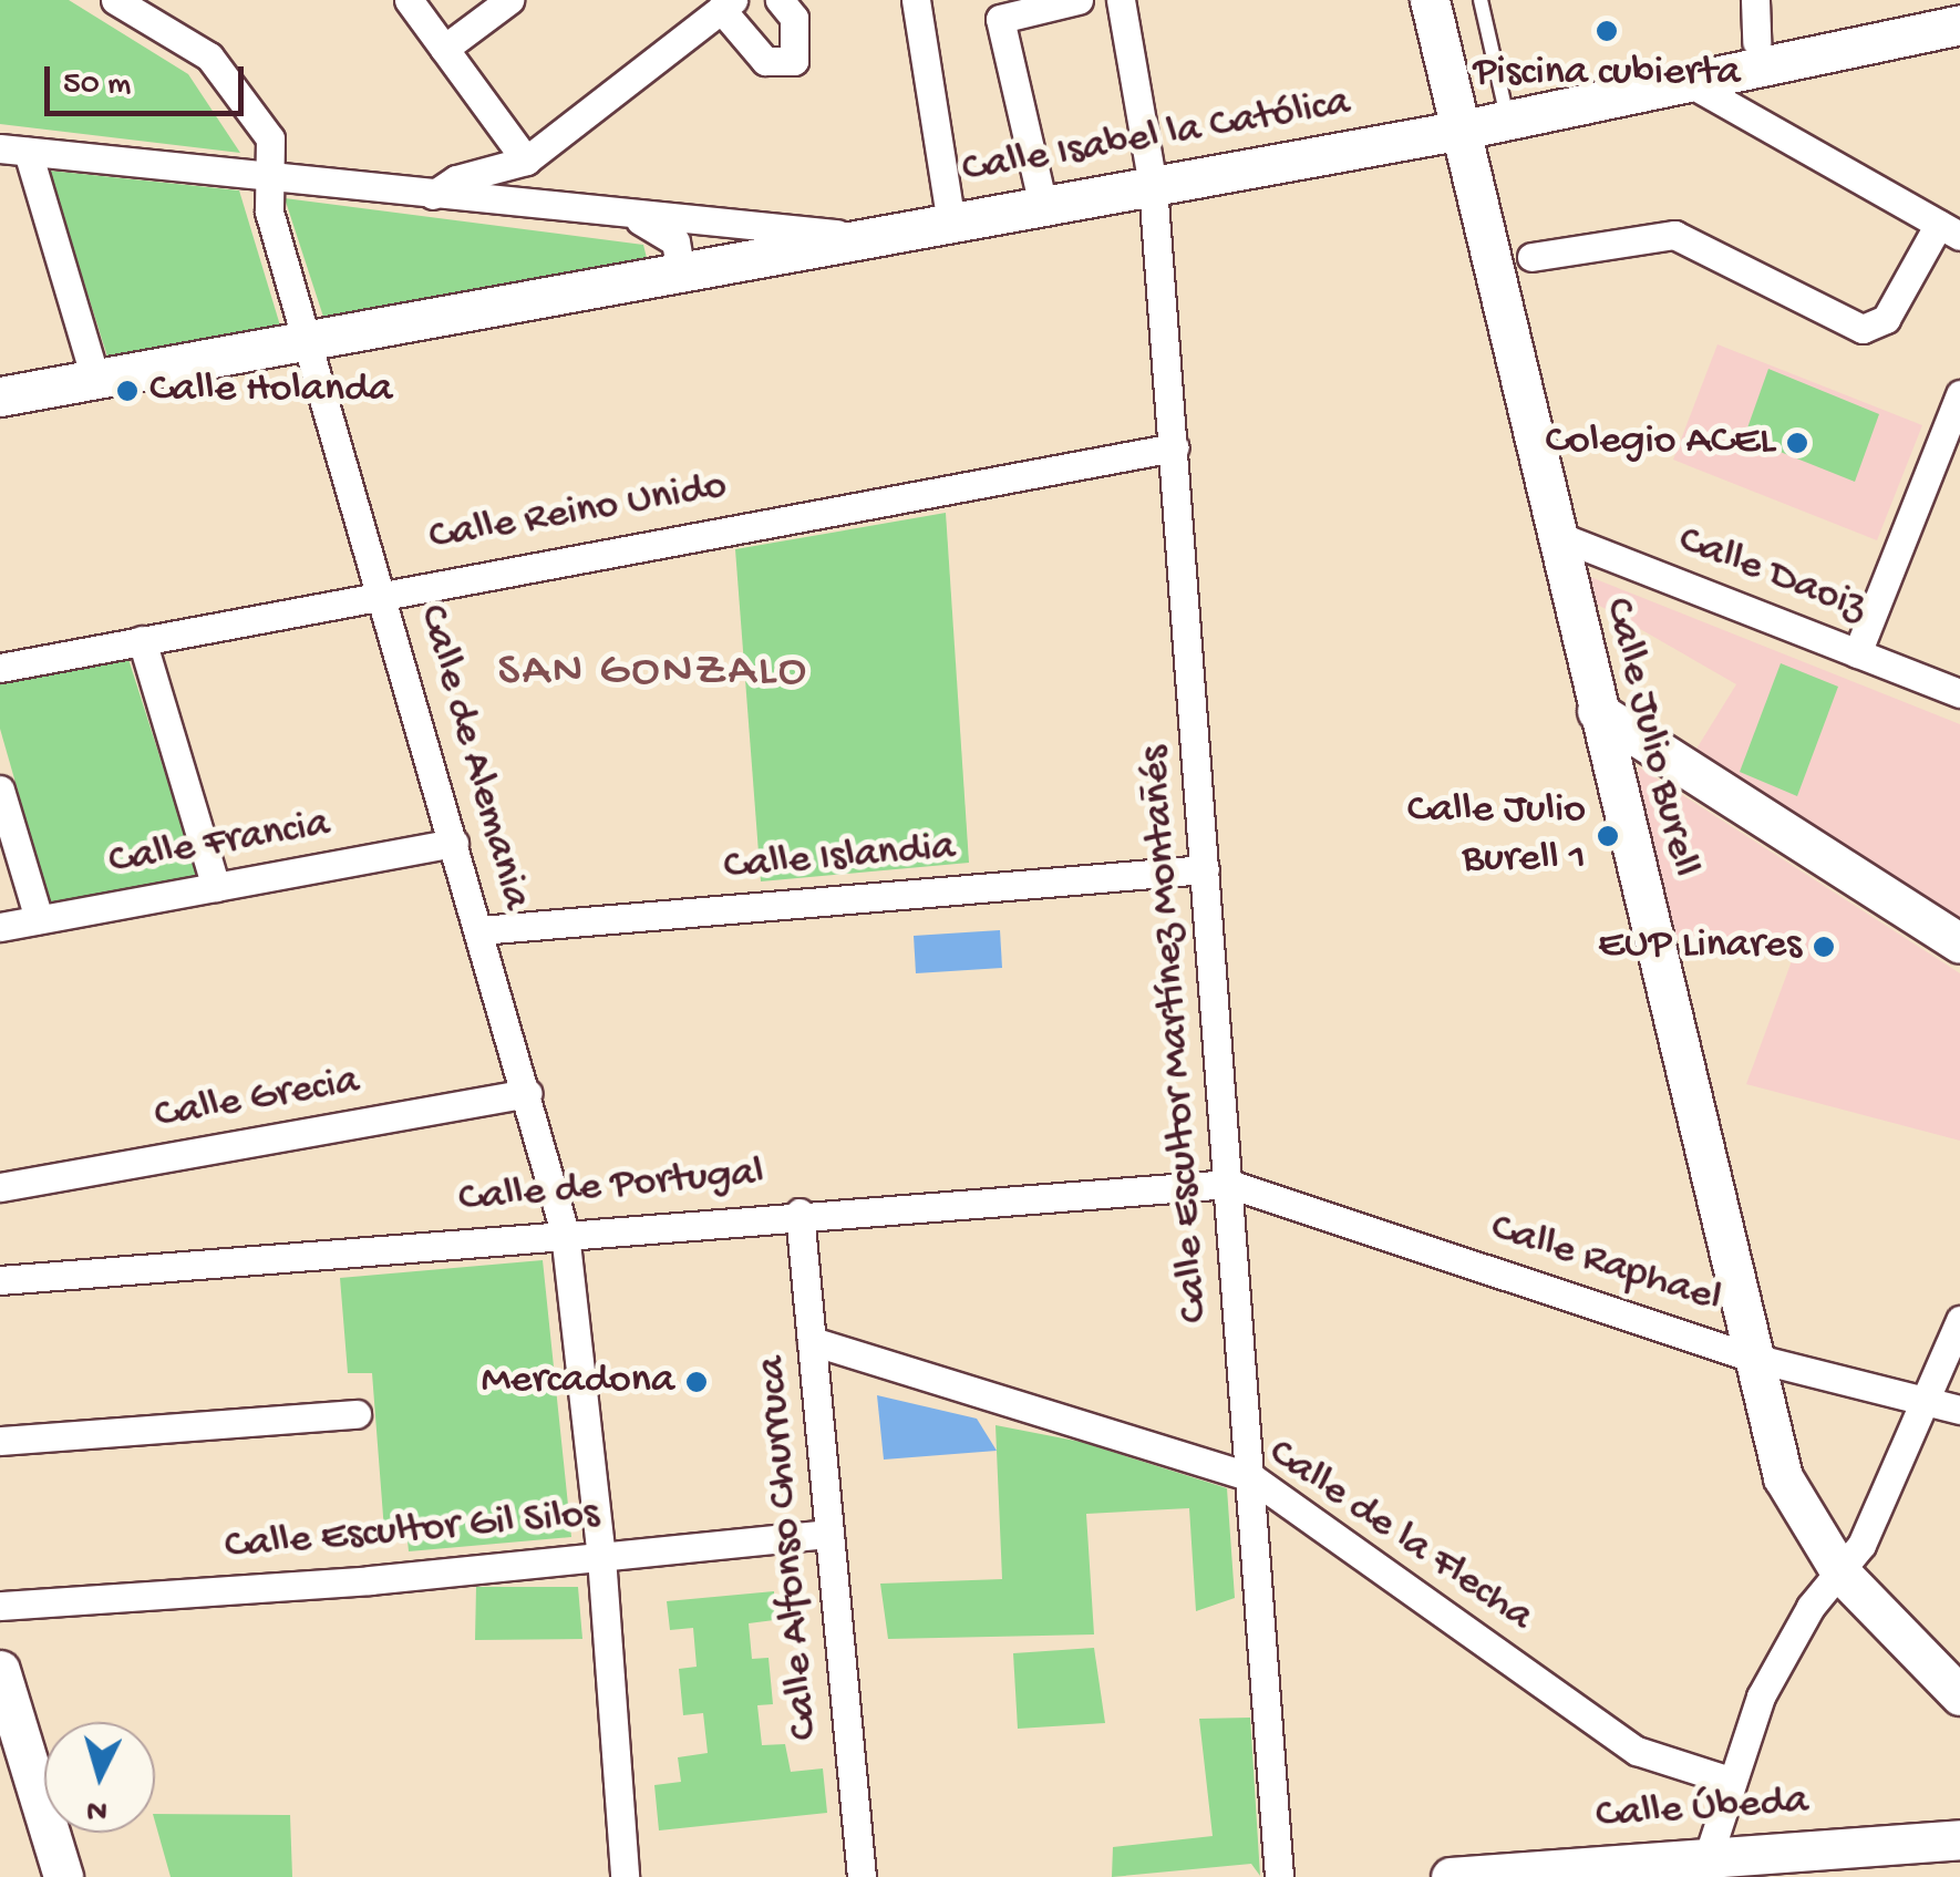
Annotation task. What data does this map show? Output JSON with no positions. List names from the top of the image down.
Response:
{
  "streets": {
    "street": [
      "Calle Isabel la Católica",
      "Calle Reino Unido",
      "Calle Daoiz",
      "Calle Julio Burell",
      "Calle de Alemania",
      "Calle Francia",
      "Calle Islandia",
      "Calle Escultor Martínez Montañés",
      "Calle Grecia",
      "Calle de Portugal",
      "Calle Raphael",
      "Calle Escultor Gil Silos",
      "Calle de la Flecha",
      "Calle Alfonso Churruca",
      "Calle Úbeda"
    ]
  },
  "crossings": [
    ["Calle Isabel la Católica", "Calle Julio Burell"],
    ["Calle Isabel la Católica", "Calle de Alemania"],
    ["Calle Isabel la Católica", "Calle Escultor Martínez Montañés"],
    ["Calle Reino Unido", "Calle de Alemania"],
    ["Calle Reino Unido", "Calle Escultor Martínez Montañés"],
    ["Calle Daoiz", "Calle Julio Burell"],
    ["Calle Julio Burell", "Calle Raphael"],
    ["Calle de Alemania", "Calle Francia"],
    ["Calle de Alemania", "Calle Islandia"],
    ["Calle de Alemania", "Calle Grecia"],
    ["Calle de Alemania", "Calle de Portugal"],
    ["Calle de Alemania", "Calle Escultor Gil Silos"],
    ["Calle Islandia", "Calle Escultor Martínez Montañés"],
    ["Calle Escultor Martínez Montañés", "Calle de Portugal"],
    ["Calle Escultor Martínez Montañés", "Calle Raphael"],
    ["Calle Escultor Martínez Montañés", "Calle de la Flecha"],
    ["Calle de Portugal", "Calle Raphael"],
    ["Calle de Portugal", "Calle Alfonso Churruca"],
    ["Calle Escultor Gil Silos", "Calle Alfonso Churruca"],
    ["Calle de la Flecha", "Calle Alfonso Churruca"]
  ],
  "districts": ["SAN GONZALO"],
  "places": [
    "Piscina cubierta",
    "Calle Holanda",
    "Colegio ACEL",
    "Calle Julio Burell 1",
    "EUP Linares",
    "Mercadona"
  ],
  "scale_bar": "50 m",
  "north": "bottom"
}
